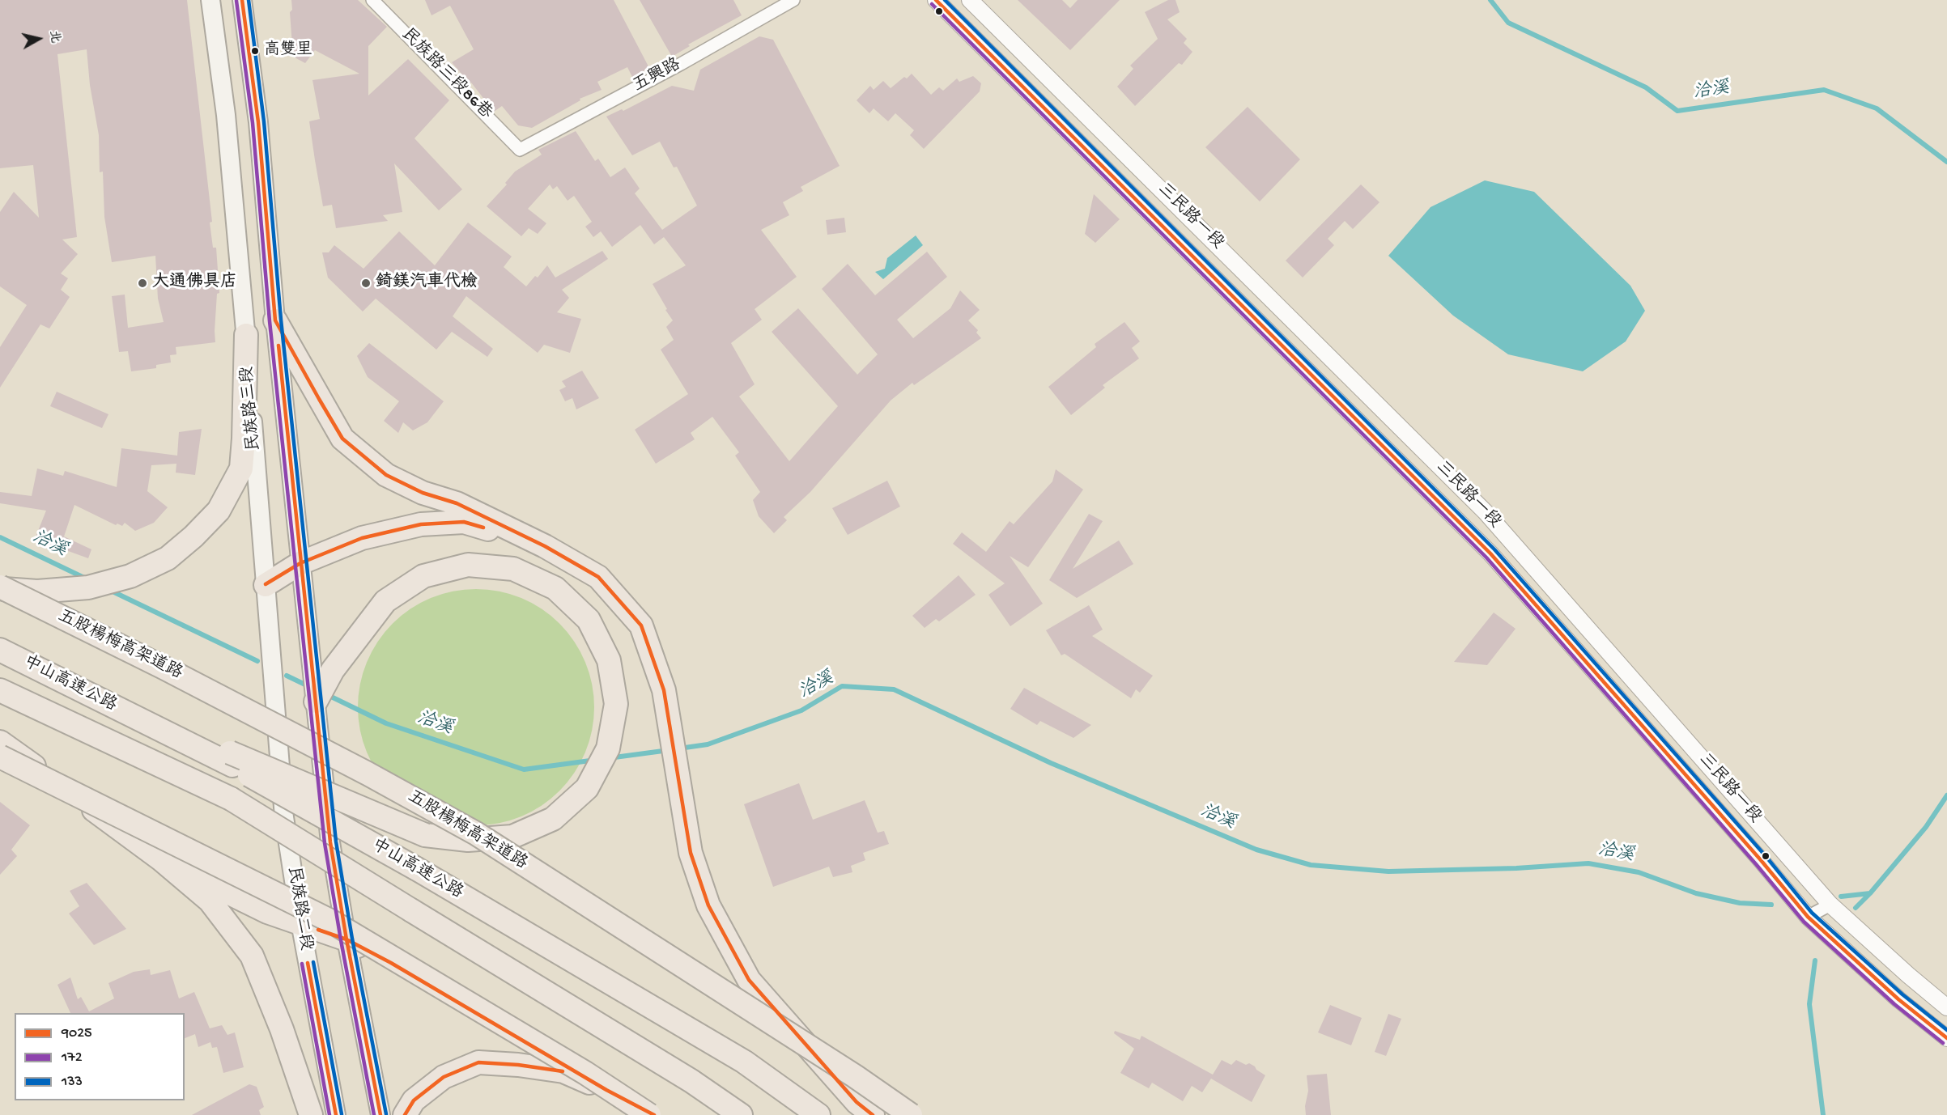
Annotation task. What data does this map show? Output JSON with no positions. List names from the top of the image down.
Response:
{
  "streets": {
    "highway": ["五股楊梅高架道路", "中山高速公路"],
    "main road": ["民族路三段", "民族路二段"],
    "street": ["民族路三段86巷", "五興路", "三民路一段"]
  },
  "crossings": [
    ["民族路三段86巷", "五興路"],
    ["民族路三段", "民族路二段"]
  ],
  "water": ["洽溪"],
  "places": ["高雙里", "大通佛具店", "錡鎂汽車代檢"],
  "lines": ["transit line 9025", "transit line 133", "transit line 172"],
  "legend": ["9025", "172", "133"],
  "north": "right"
}
